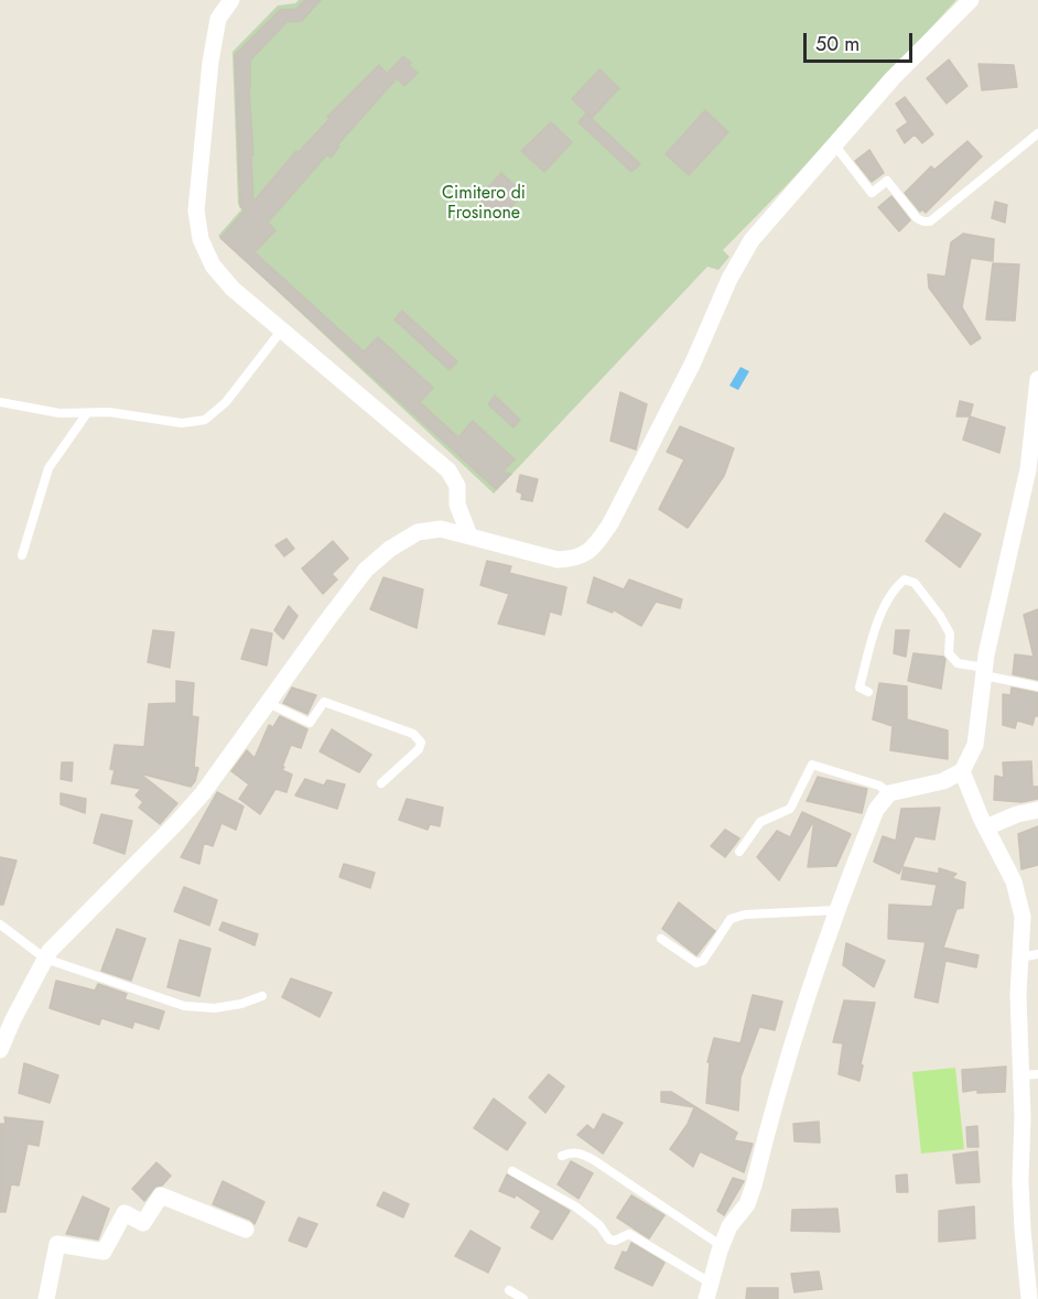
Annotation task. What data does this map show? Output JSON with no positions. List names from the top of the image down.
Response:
{
  "parks": ["Cimitero di Frosinone"],
  "scale_bar": "50 m"
}
